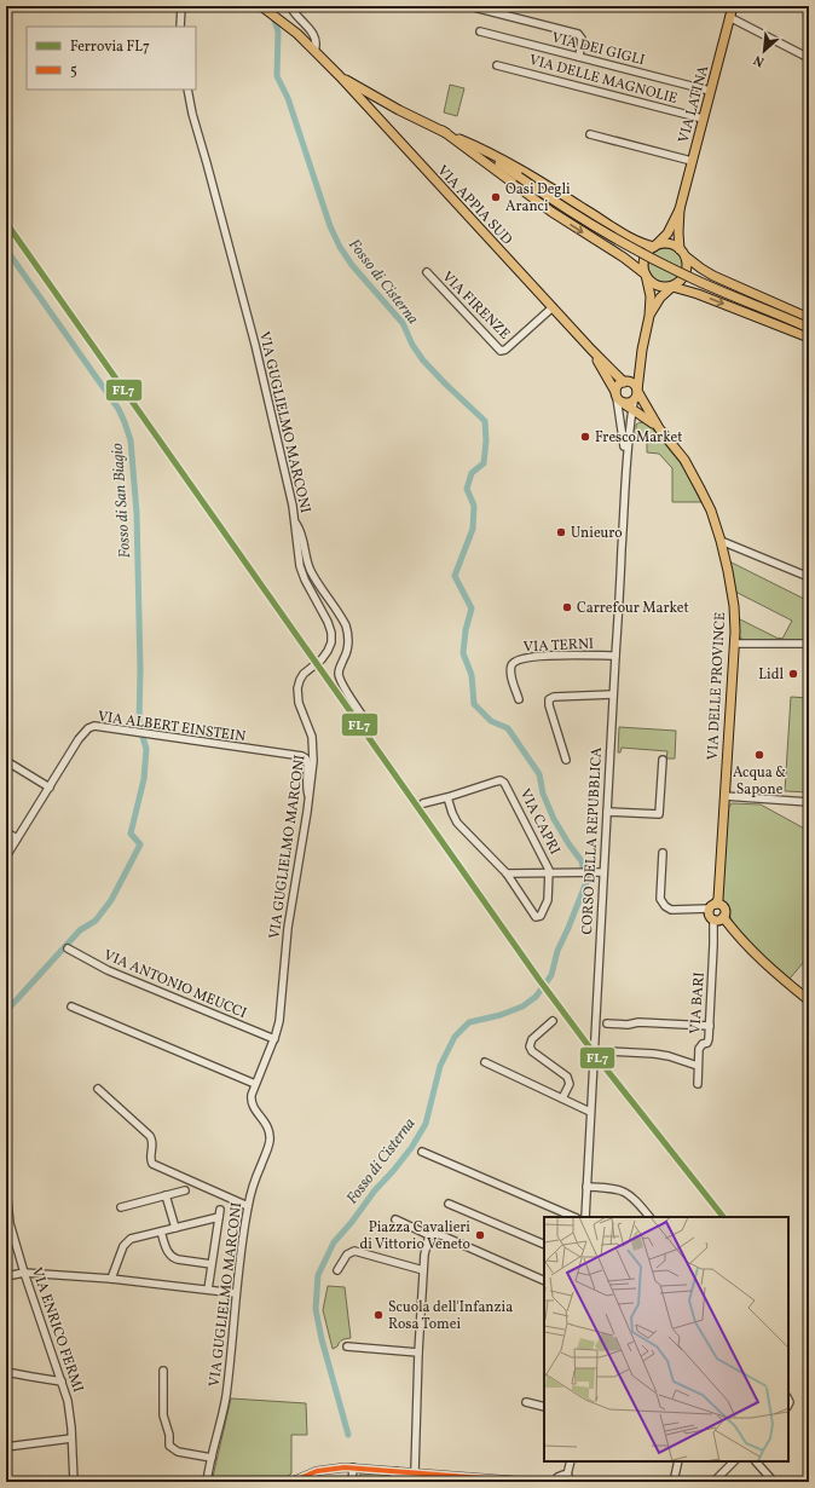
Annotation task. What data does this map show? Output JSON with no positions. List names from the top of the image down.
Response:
{
  "streets": {
    "main road": ["VIA LATINA", "VIA APPIA SUD", "VIA DELLE PROVINCE"],
    "street": [
      "VIA DEI GIGLI",
      "VIA DELLE MAGNOLIE",
      "VIA FIRENZE",
      "VIA GUGLIELMO MARCONI",
      "VIA TERNI",
      "VIA ALBERT EINSTEIN",
      "VIA CAPRI",
      "CORSO DELLA REPUBBLICA",
      "VIA ANTONIO MEUCCI",
      "VIA BARI",
      "VIA ENRICO FERMI"
    ]
  },
  "crossings": [
    ["VIA DEI GIGLI", "VIA LATINA"],
    ["VIA DELLE MAGNOLIE", "VIA LATINA"],
    ["VIA LATINA", "VIA APPIA SUD"],
    ["VIA LATINA", "VIA DELLE PROVINCE"],
    ["VIA LATINA", "CORSO DELLA REPUBBLICA"],
    ["VIA APPIA SUD", "VIA FIRENZE"],
    ["VIA APPIA SUD", "VIA DELLE PROVINCE"],
    ["VIA APPIA SUD", "CORSO DELLA REPUBBLICA"],
    ["VIA GUGLIELMO MARCONI", "VIA ALBERT EINSTEIN"],
    ["VIA GUGLIELMO MARCONI", "VIA ANTONIO MEUCCI"],
    ["VIA TERNI", "CORSO DELLA REPUBBLICA"],
    ["VIA DELLE PROVINCE", "CORSO DELLA REPUBBLICA"],
    ["VIA DELLE PROVINCE", "VIA BARI"]
  ],
  "water": ["Fosso di Cisterna", "Fosso di San Biagio"],
  "places": [
    "Oasi Degli Aranci",
    "FrescoMarket",
    "Unieuro",
    "Carrefour Market",
    "Lidl",
    "Acqua & Sapone",
    "Piazza Cavalieri di Vittorio Veneto",
    "Scuola dell'Infanzia Rosa Tomei"
  ],
  "lines": ["rail line FL7", "transit line 5"],
  "legend": ["Ferrovia FL7", "5"],
  "north": "bottom left"
}
